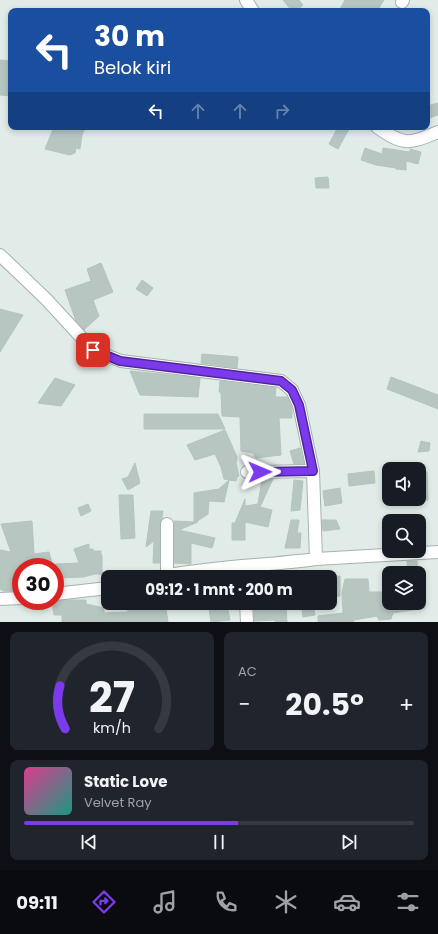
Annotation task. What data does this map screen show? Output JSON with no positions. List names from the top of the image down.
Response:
{
  "page": {
    "turn": ["30 m", "Belok kiri"],
    "limit": "30",
    "trip": "09:12 · 1 mnt · 200 m",
    "tile": "AC",
    "heat": ["−", "20.5°", "+"],
    "song": ["Static Love", "Velvet Ray"],
    "tabs": "09:11",
    "gauge": ["27", "km/h"]
  }
}
